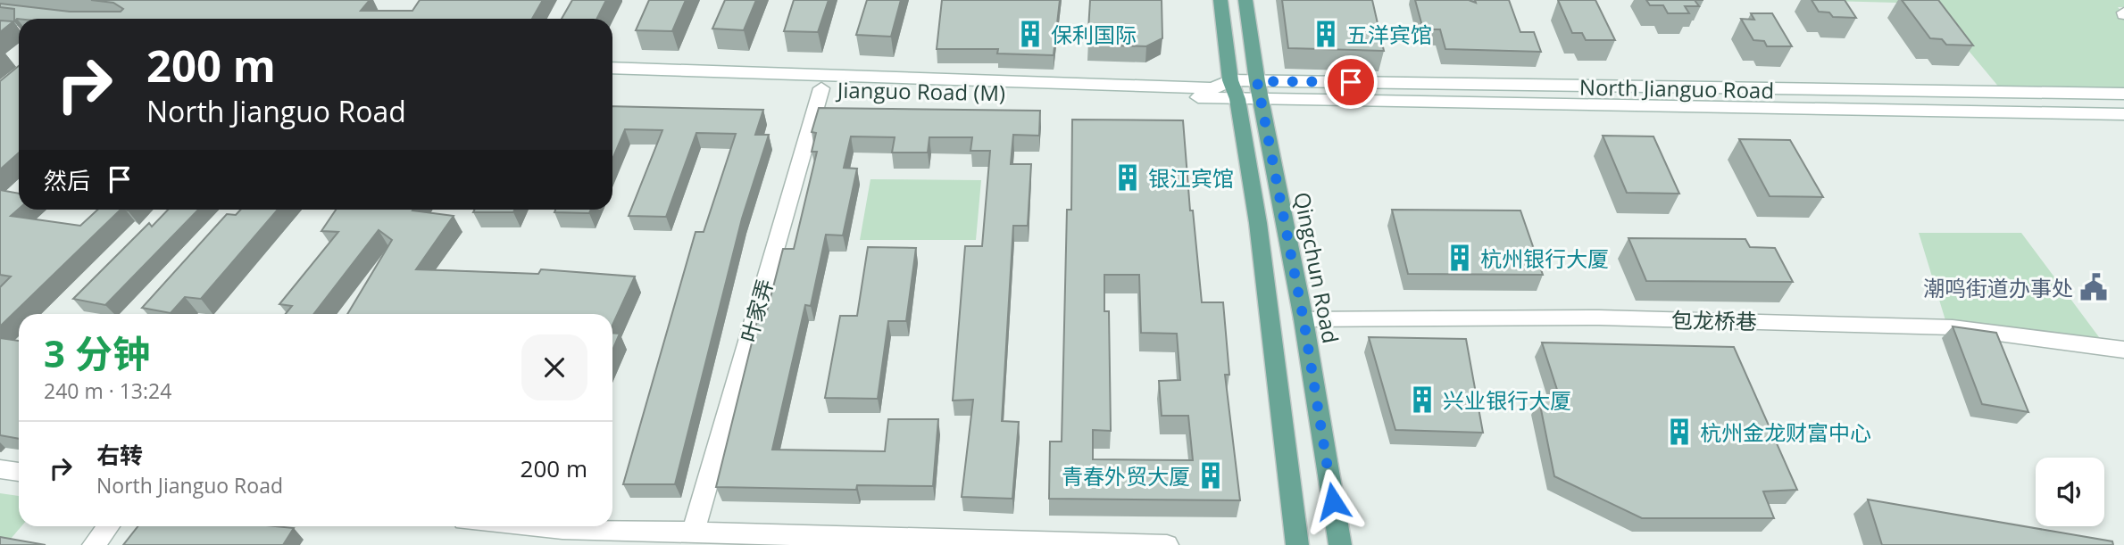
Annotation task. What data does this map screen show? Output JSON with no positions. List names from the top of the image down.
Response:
{
  "streets": {
    "main road": [
      "North Jianguo Road",
      "Jianguo Road (M)",
      "Qingchun Road",
      "叶家弄",
      "包龙桥巷"
    ]
  },
  "crossings": [
    ["North Jianguo Road", "Jianguo Road (M)"],
    ["North Jianguo Road", "Qingchun Road"],
    ["Jianguo Road (M)", "叶家弄"],
    ["Qingchun Road", "包龙桥巷"]
  ],
  "places": {
    "building": [
      "保利国际",
      "五洋宾馆",
      "银江宾馆",
      "杭州银行大厦",
      "兴业银行大厦",
      "杭州金龙财富中心",
      "青春外贸大厦"
    ],
    "public building": ["潮鸣街道办事处"]
  },
  "page": {
    "turn": ["200 m", "North Jianguo Road"],
    "then": "然后",
    "heading": ["3 分钟", "240 m · 13:24"],
    "list": [
      {
        "name": "右转",
        "note": "North Jianguo Road",
        "value": "200 m"
      }
    ]
  }
}
